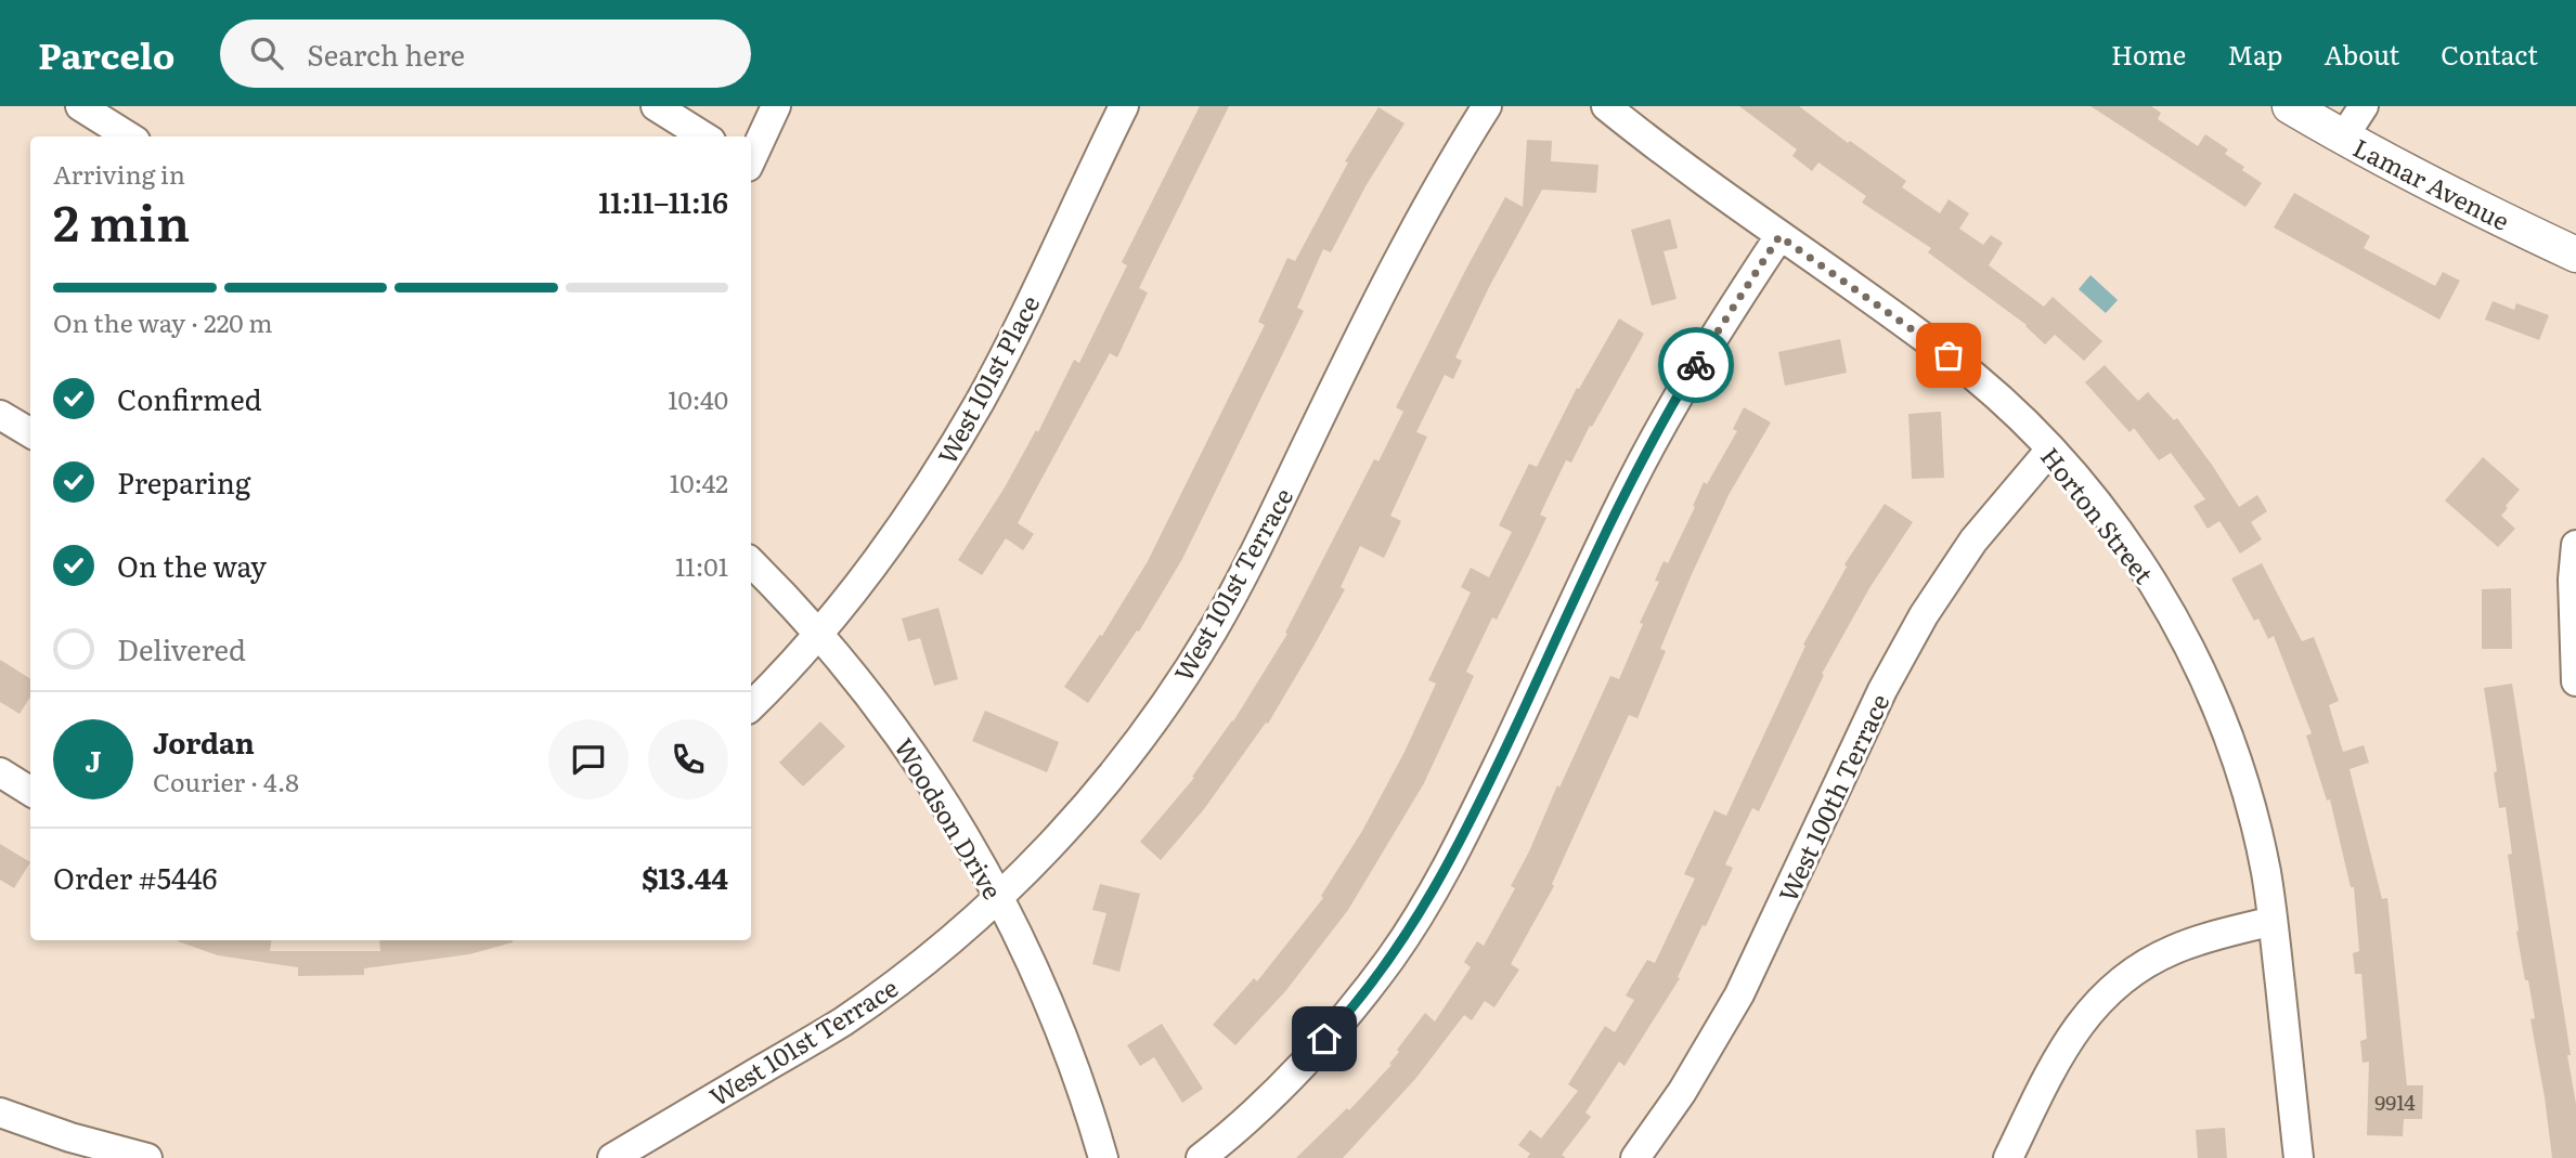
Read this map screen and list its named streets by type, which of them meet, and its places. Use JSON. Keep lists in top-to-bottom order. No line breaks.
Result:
{"streets":{"street":["Lamar Avenue","West 101st Place","Horton Street","West 101st Terrace","West 100th Terrace","Woodson Drive"]},"crossings":[["West 101st Place","Woodson Drive"],["Horton Street","West 100th Terrace"],["West 101st Terrace","Woodson Drive"]],"house_numbers":["9914"],"page":{"header":"Parcelo","search":"Search here","nav":["Home","Map","About","Contact"],"heading":["2 min","Arriving in","11:11–11:16"],"panel":["Jordan","Courier · 4.8","Order #5446","$13.44"],"bar":"On the way · 220 m","list":[["Confirmed","10:40"],["Preparing","10:42"],["On the way","11:01"],"Delivered"],"round":"J"}}
